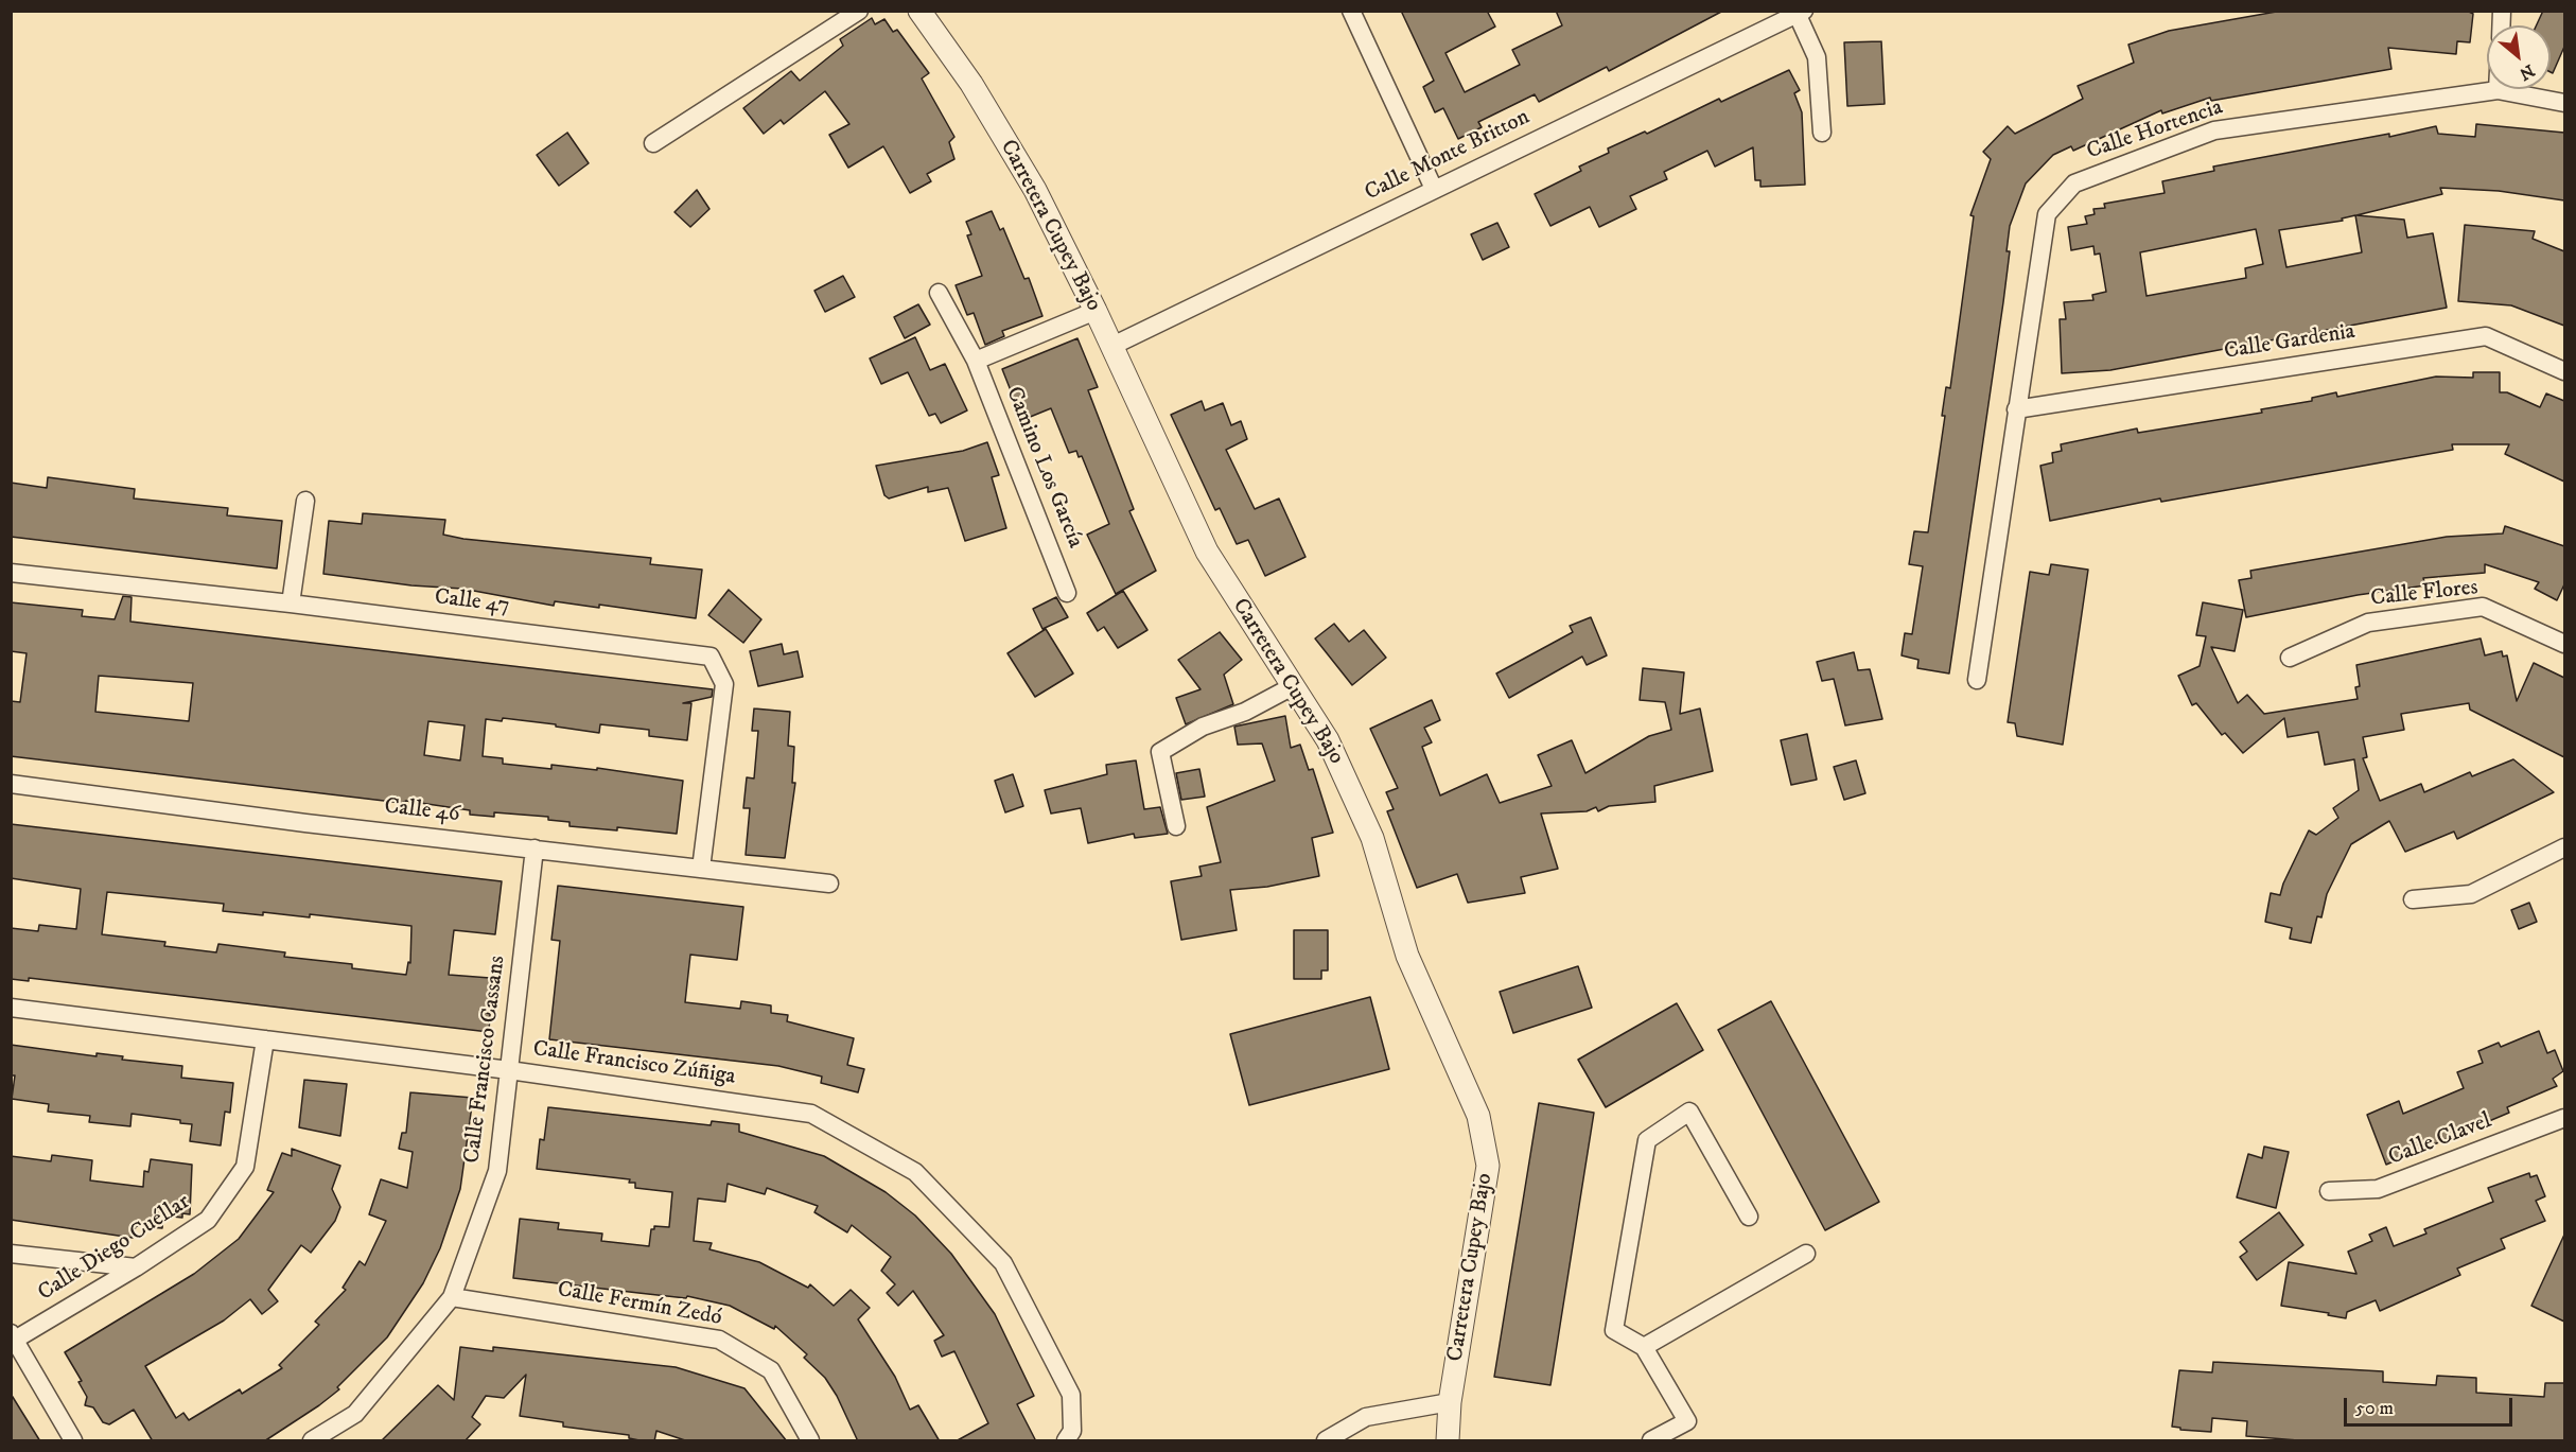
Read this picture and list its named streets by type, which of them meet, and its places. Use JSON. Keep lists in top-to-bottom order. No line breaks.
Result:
{"streets":{"street":["Calle Hortencia","Calle Monte Britton","Carretera Cupey Bajo","Calle Gardenia","Camino Los García","Calle Flores","Calle 47","Calle 46","Calle Francisco Cassans","Calle Francisco Zúñiga","Calle Clavel","Calle Diego Cuéllar","Calle Fermín Zedó"]},"crossings":[["Calle Hortencia","Calle Gardenia"],["Calle Monte Britton","Carretera Cupey Bajo"],["Calle 47","Calle 46"],["Calle 46","Calle Francisco Cassans"],["Calle Francisco Cassans","Calle Francisco Zúñiga"],["Calle Francisco Cassans","Calle Fermín Zedó"],["Calle Francisco Zúñiga","Calle Diego Cuéllar"]],"scale_bar":"50 m","north":"bottom right"}
